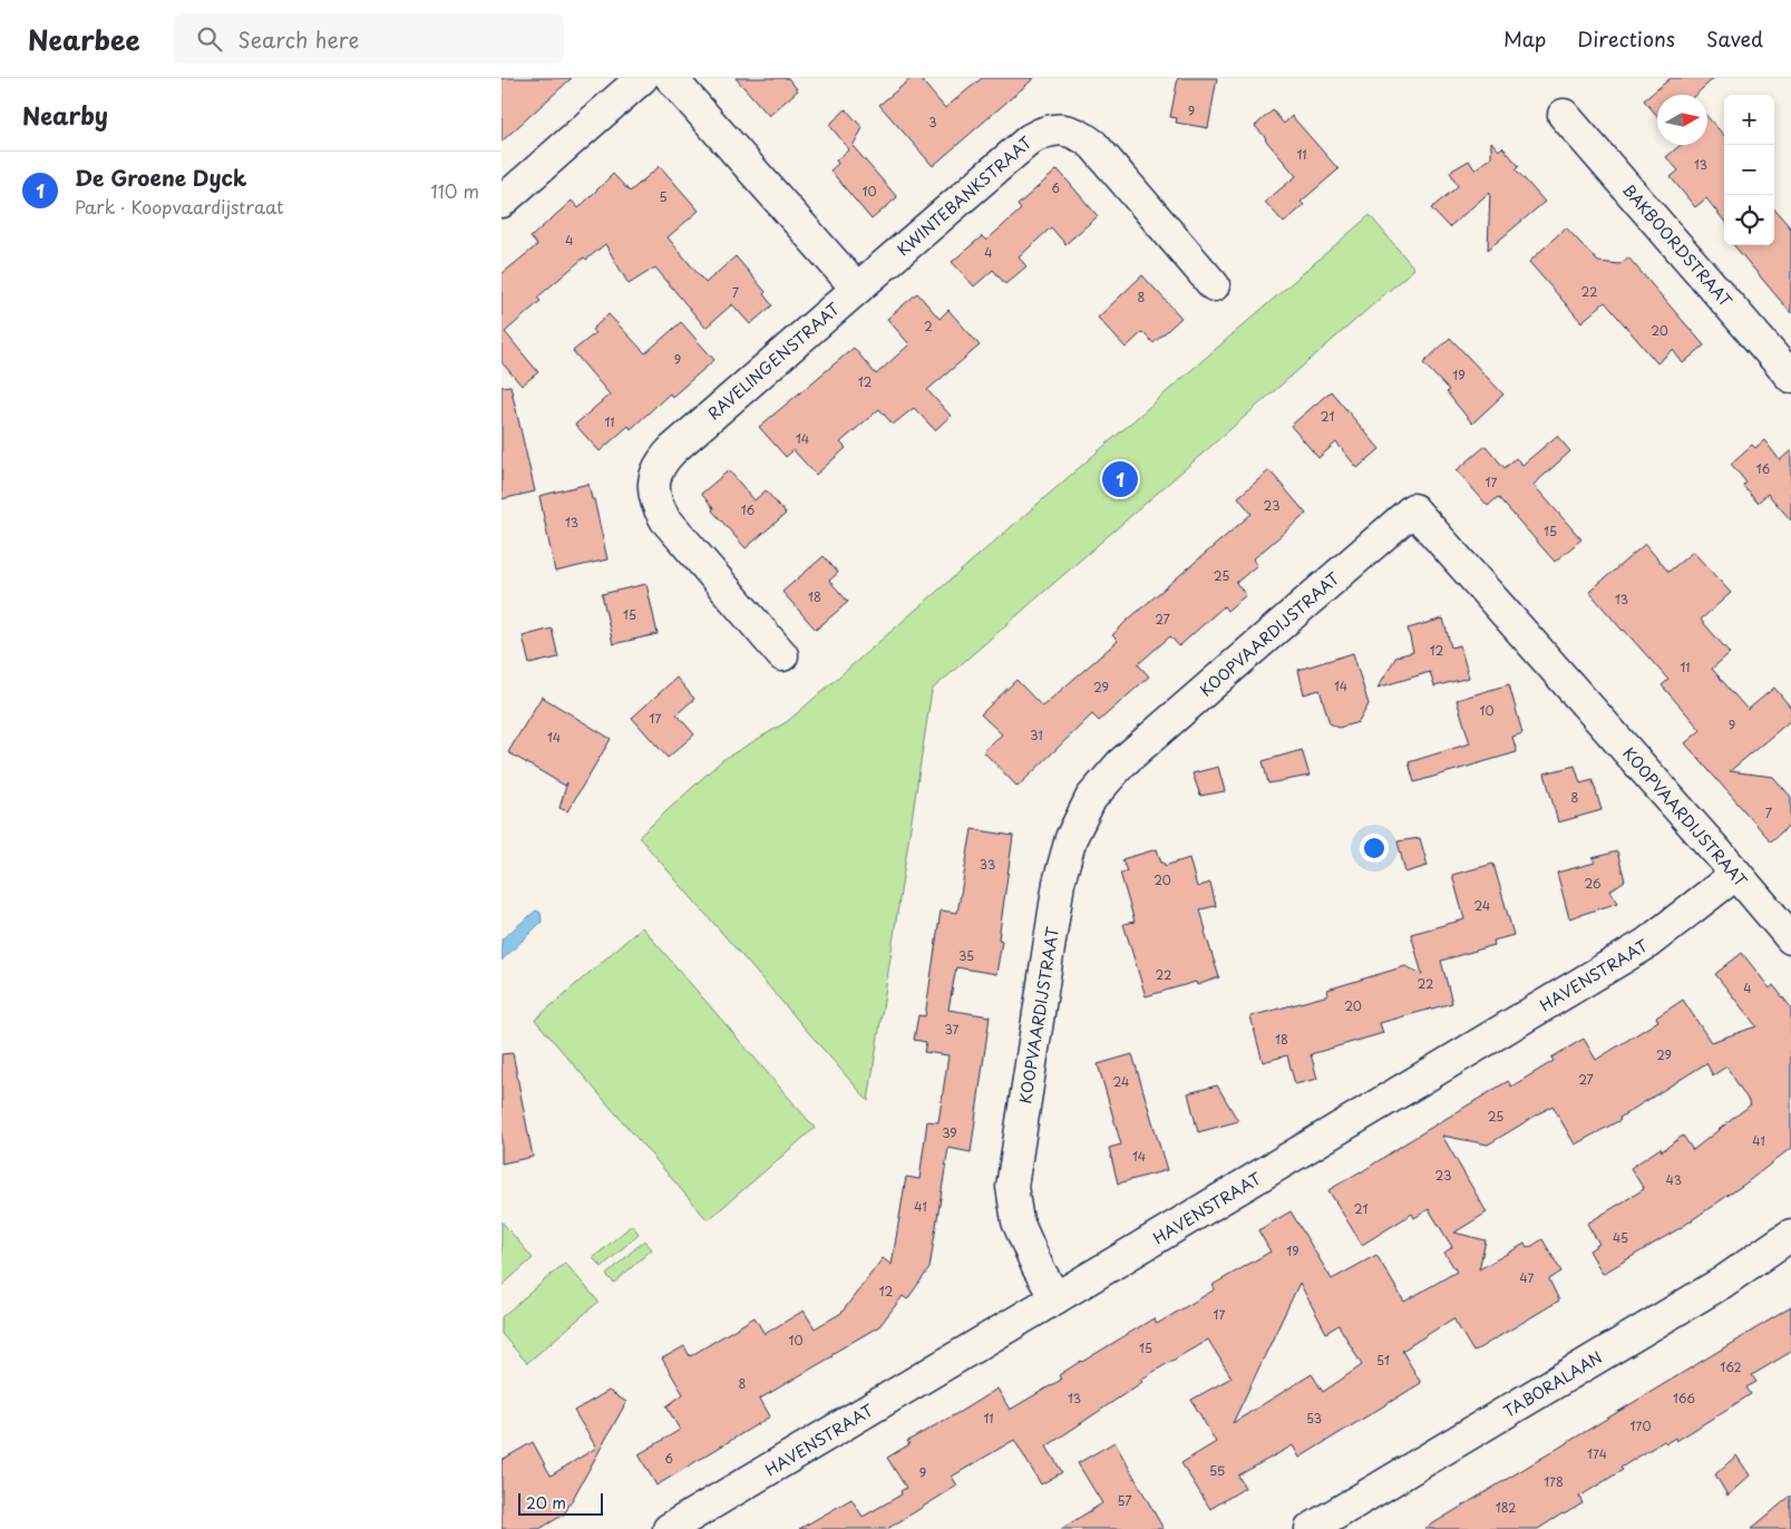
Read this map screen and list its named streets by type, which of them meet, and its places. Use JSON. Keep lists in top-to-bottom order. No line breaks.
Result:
{"streets":{"street":["KWINTEBANKSTRAAT","BAKBOORDSTRAAT","RAVELINGENSTRAAT","KOOPVAARDIJSTRAAT","HAVENSTRAAT","TABORALAAN"]},"crossings":[["KWINTEBANKSTRAAT","RAVELINGENSTRAAT"],["KOOPVAARDIJSTRAAT","HAVENSTRAAT"]],"house_numbers":["9","3","11","13","6","10","5","4","4","22","7","8","2","20","9","19","12","21","11","14","16","17","23","16","13","15","25","18","13","15","27","12","11","14","29","10","17","9","31","14","8","7","33","20","26","24","35","22","22","4","20","37","18","29","27","24","25","39","41","14","23","43","41","21","45","19","47","12","17","10","15","51","162","8","13","166","11","53","170","174","6","55","9","178","57","182"],"scale_bar":"20 m","north":"right","page":{"header":"Nearbee","search":"Search here","nav":["Map","Directions","Saved"],"heading":"Nearby","map_buttons":["+","−"],"list":[{"mark":"1","name":"De Groene Dyck","note":"Park · Koopvaardijstraat","value":"110 m"}],"pins":"1","scale":"20 m"}}
